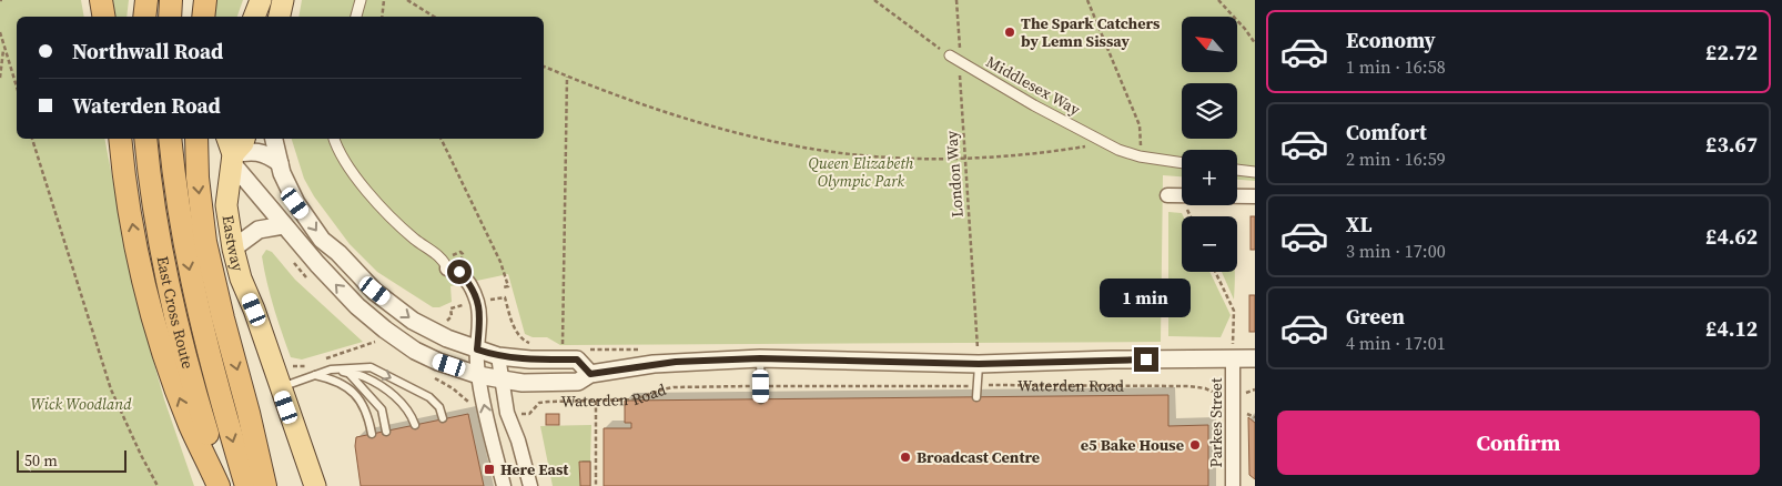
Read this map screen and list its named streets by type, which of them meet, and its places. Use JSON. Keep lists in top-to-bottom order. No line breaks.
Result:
{"streets":{"highway":["East Cross Route"],"main road":["Eastway"],"street":["Middlesex Way","Waterden Road","Parkes Street"],"path":["London Way"]},"crossings":[["Middlesex Way","London Way"],["London Way","Waterden Road"],["Eastway","Waterden Road"],["Waterden Road","Parkes Street"]],"parks":["Queen Elizabeth Olympic Park","Wick Woodland"],"places":{"other":["The Spark Catchers by Lemn Sissay","e5 Bake House","Broadcast Centre"],"transit":["Here East"]},"scale_bar":"50 m","north":"top left","page":{"list":[{"name":"Economy","note":"1 min · 16:58","value":"£2.72"},{"name":"Comfort","note":"2 min · 16:59","value":"£3.67"},{"name":"XL","note":"3 min · 17:00","value":"£4.62"},{"name":"Green","note":"4 min · 17:01","value":"£4.12"}],"map_buttons":["+","−"],"banner":["Northwall Road","Waterden Road"],"bubble":"1 min","buttons":"Confirm","scale":"50 m"}}
